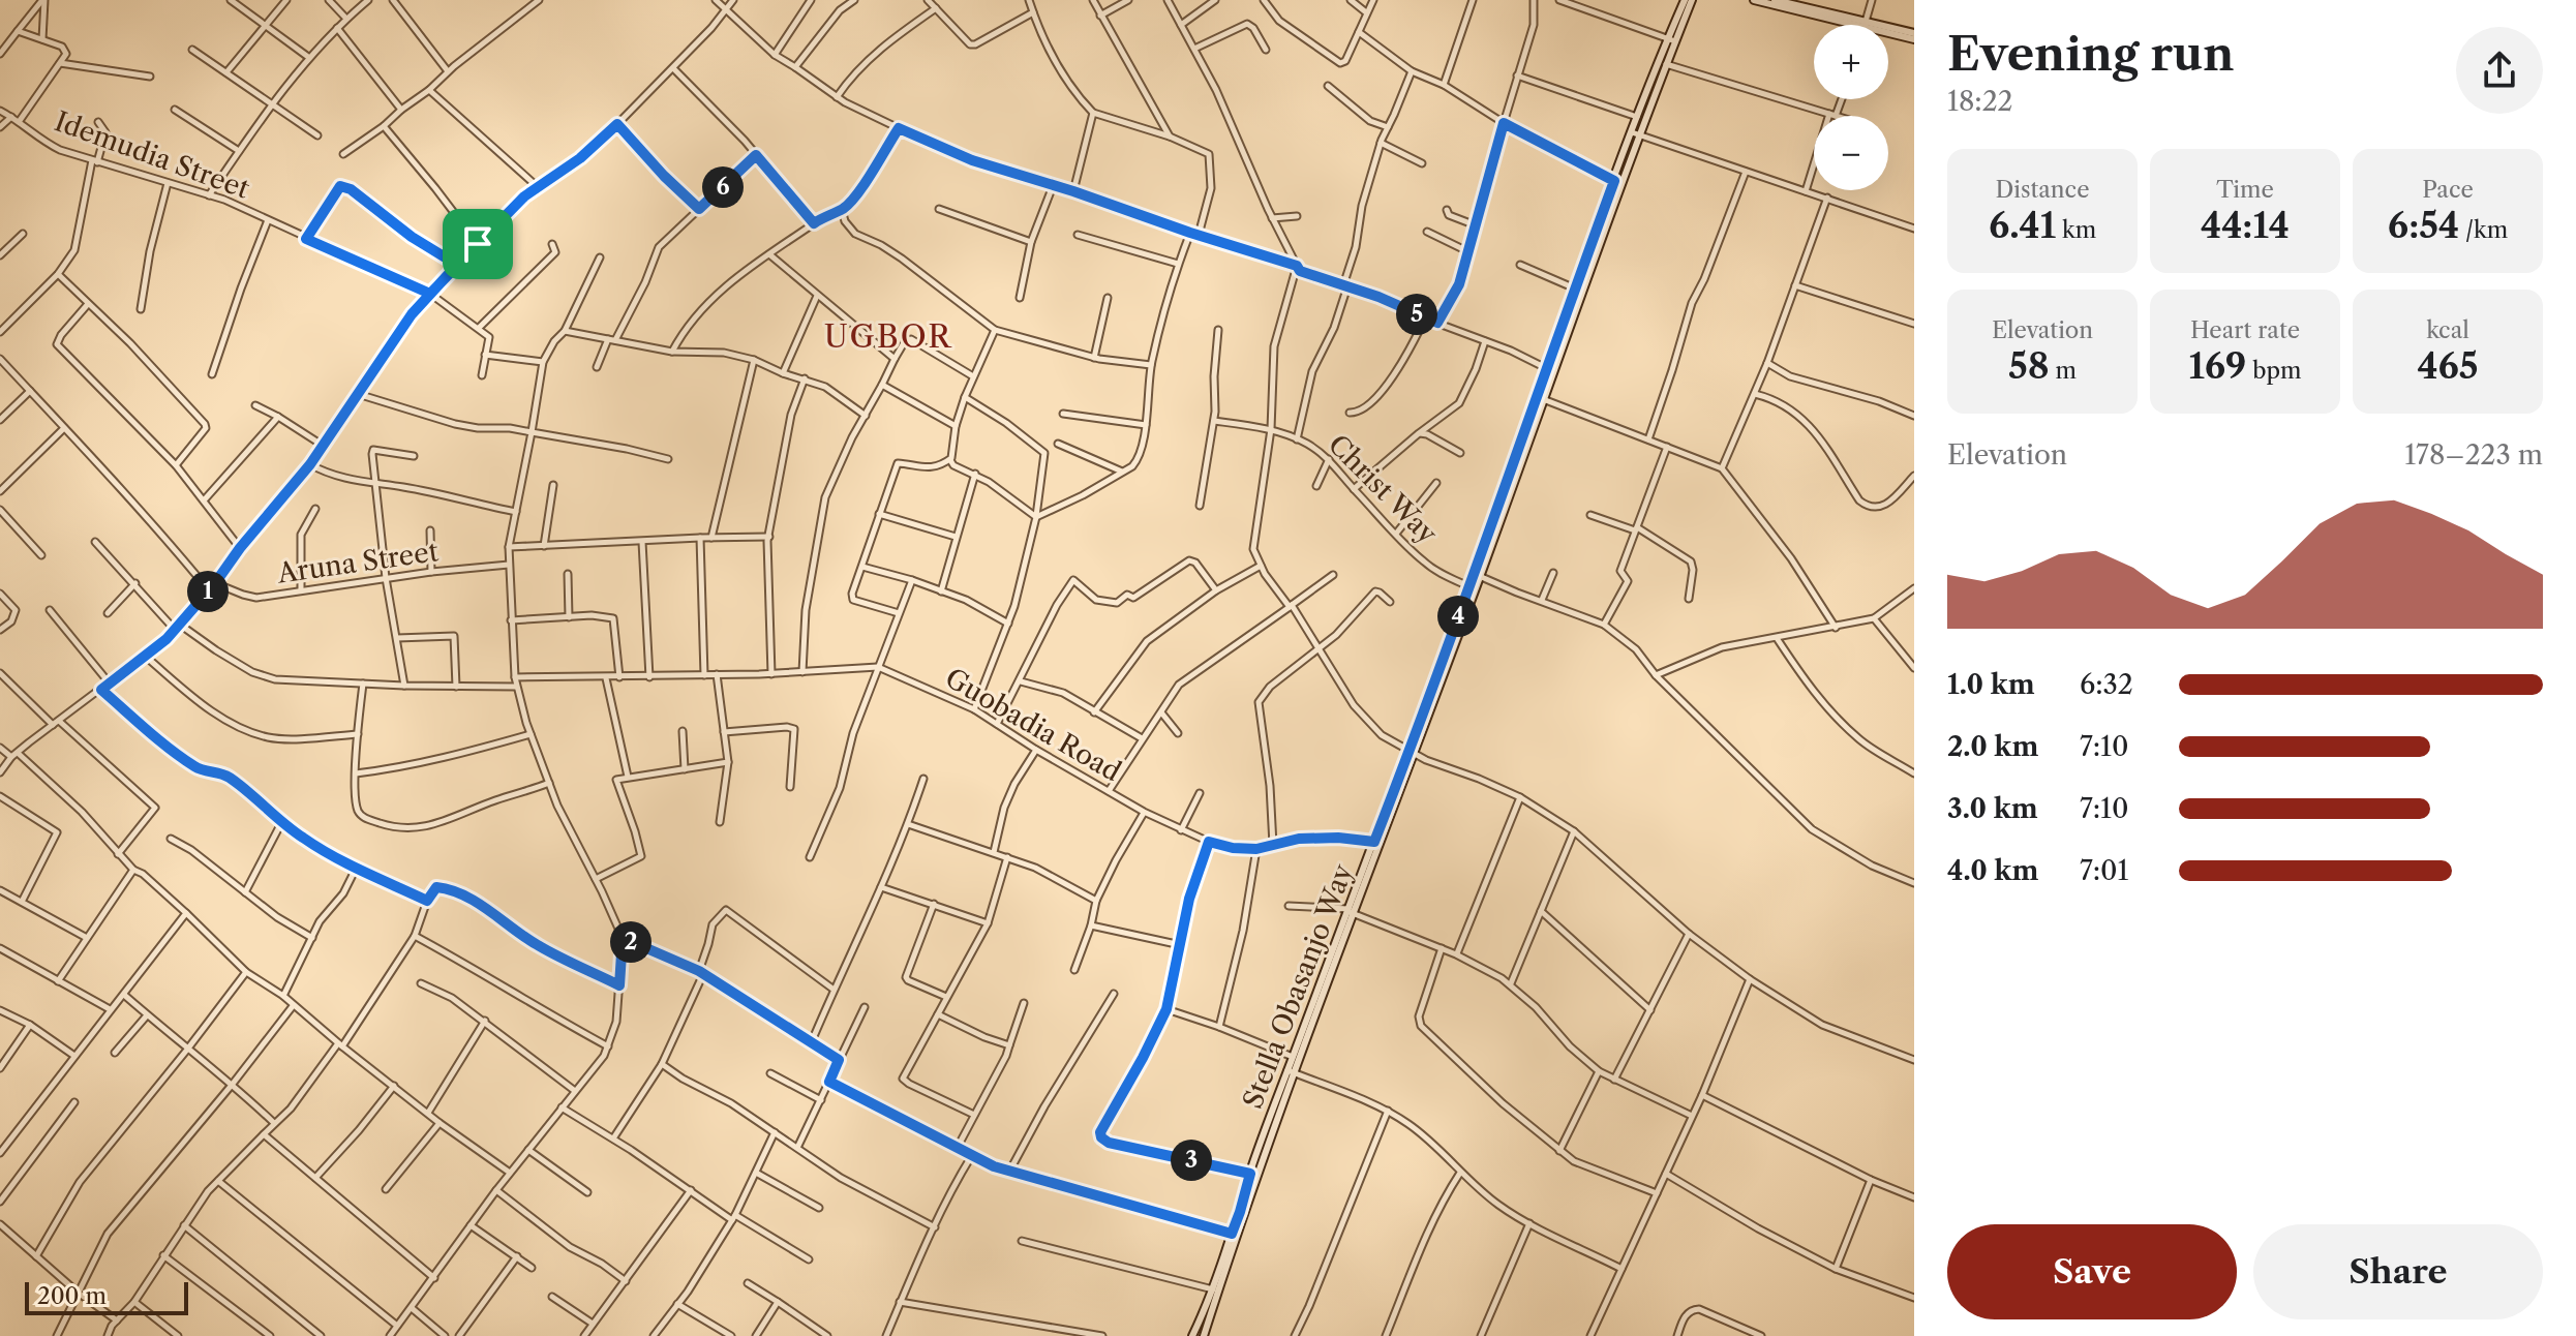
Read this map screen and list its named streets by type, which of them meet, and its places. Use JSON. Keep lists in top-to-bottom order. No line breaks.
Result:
{"streets":{"street":["Idemudia Street","Christ Way","Aruna Street","Guobadia Road","Stella Obasanjo Way"]},"crossings":[["Christ Way","Stella Obasanjo Way"],["Guobadia Road","Stella Obasanjo Way"]],"districts":["UGBOR"],"scale_bar":"200 m","page":{"heading":["Evening run","18:22"],"map_buttons":["+","−"],"stats":[["Distance","6.41 km"],["Time","44:14"],["Pace","6:54 /km"],["Elevation","58 m"],["Heart rate","169 bpm"],["kcal","465"]],"pins":["6","5","1","4","2","3"],"chart":["Elevation","178–223 m"],"list":[{"name":"1.0 km","note":"6:32"},{"name":"2.0 km","note":"7:10"},{"name":"3.0 km","note":"7:10"},{"name":"4.0 km","note":"7:01"}],"buttons":["Save","Share"],"scale":"200 m"}}
